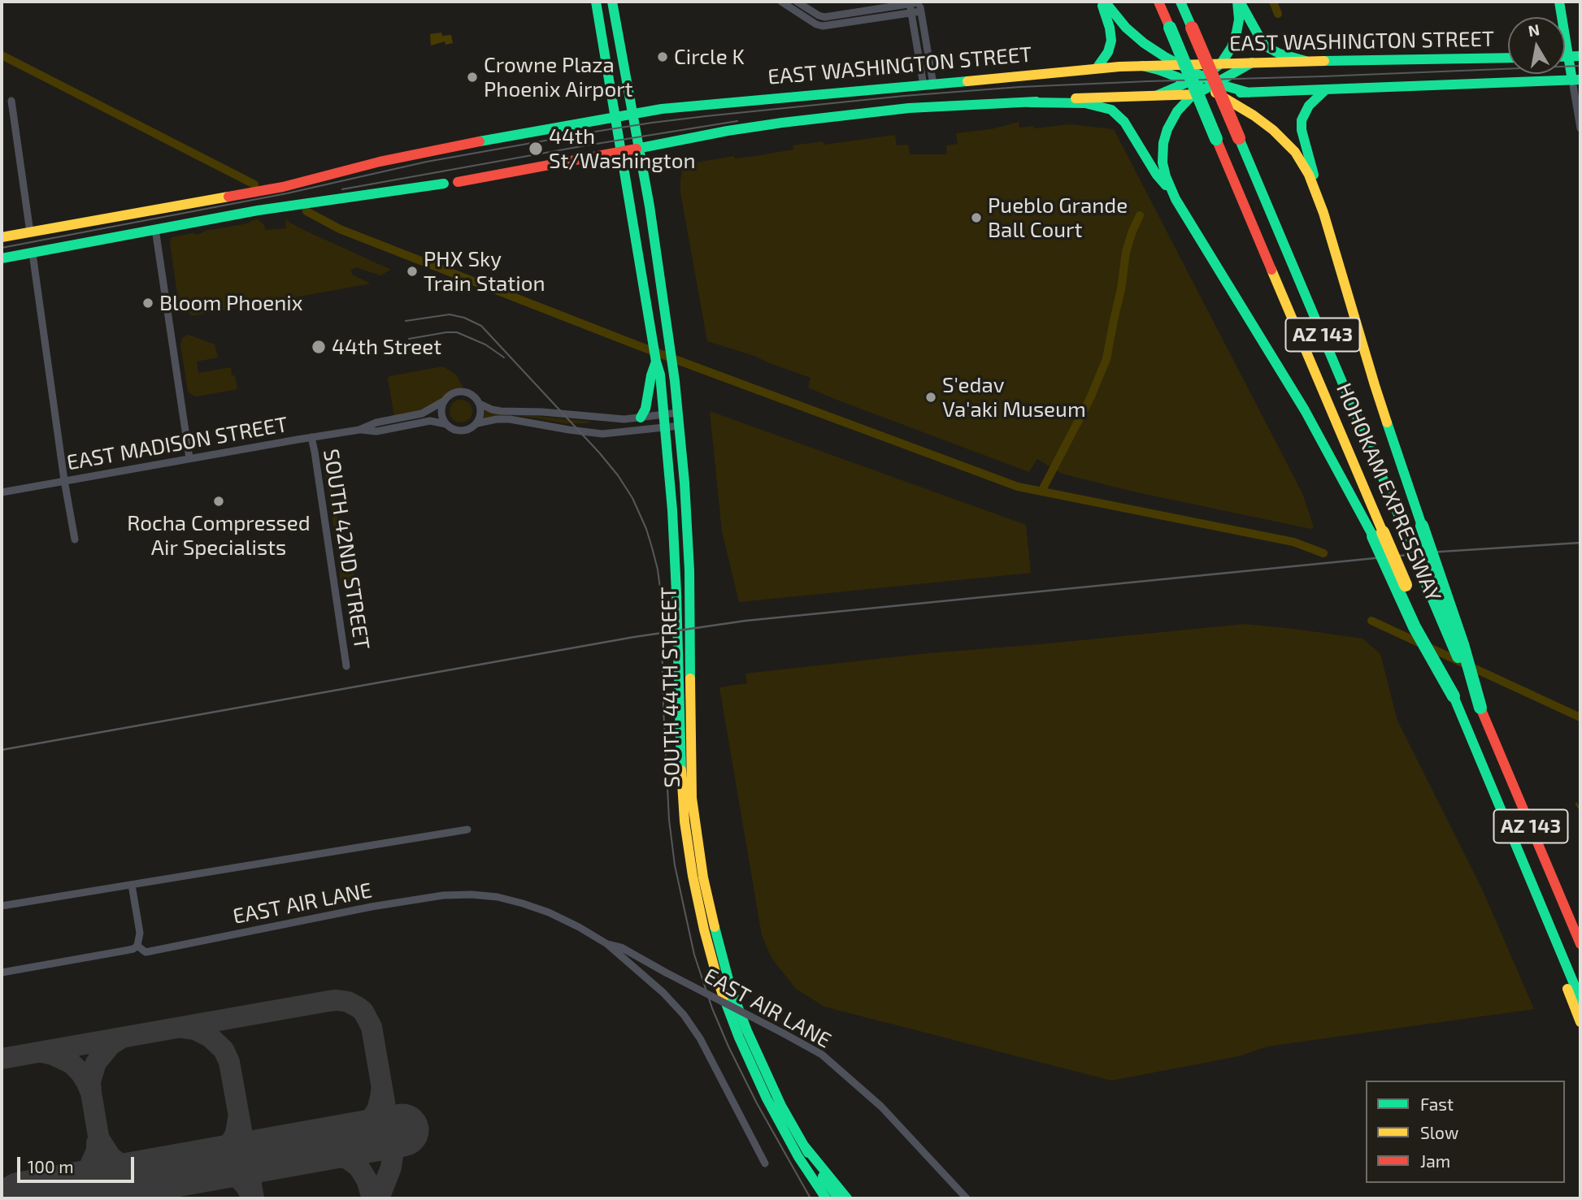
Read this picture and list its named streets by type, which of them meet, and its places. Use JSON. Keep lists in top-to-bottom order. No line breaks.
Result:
{"streets":{"main road":["EAST WASHINGTON STREET","AZ 143","HOHOKAM EXPRESSWAY","SOUTH 44TH STREET"],"street":["EAST MADISON STREET","SOUTH 42ND STREET","EAST AIR LANE"]},"crossings":[["EAST WASHINGTON STREET","SOUTH 44TH STREET"],["EAST MADISON STREET","SOUTH 42ND STREET"]],"places":["Circle K","Crowne Plaza Phoenix Airport","44th St/Washington","Pueblo Grande Ball Court","PHX Sky Train Station","Bloom Phoenix","44th Street","S'edav Va'aki Museum","Rocha Compressed Air Specialists"],"legend":["Fast","Slow","Jam"],"scale_bar":"100 m","north":"top"}
